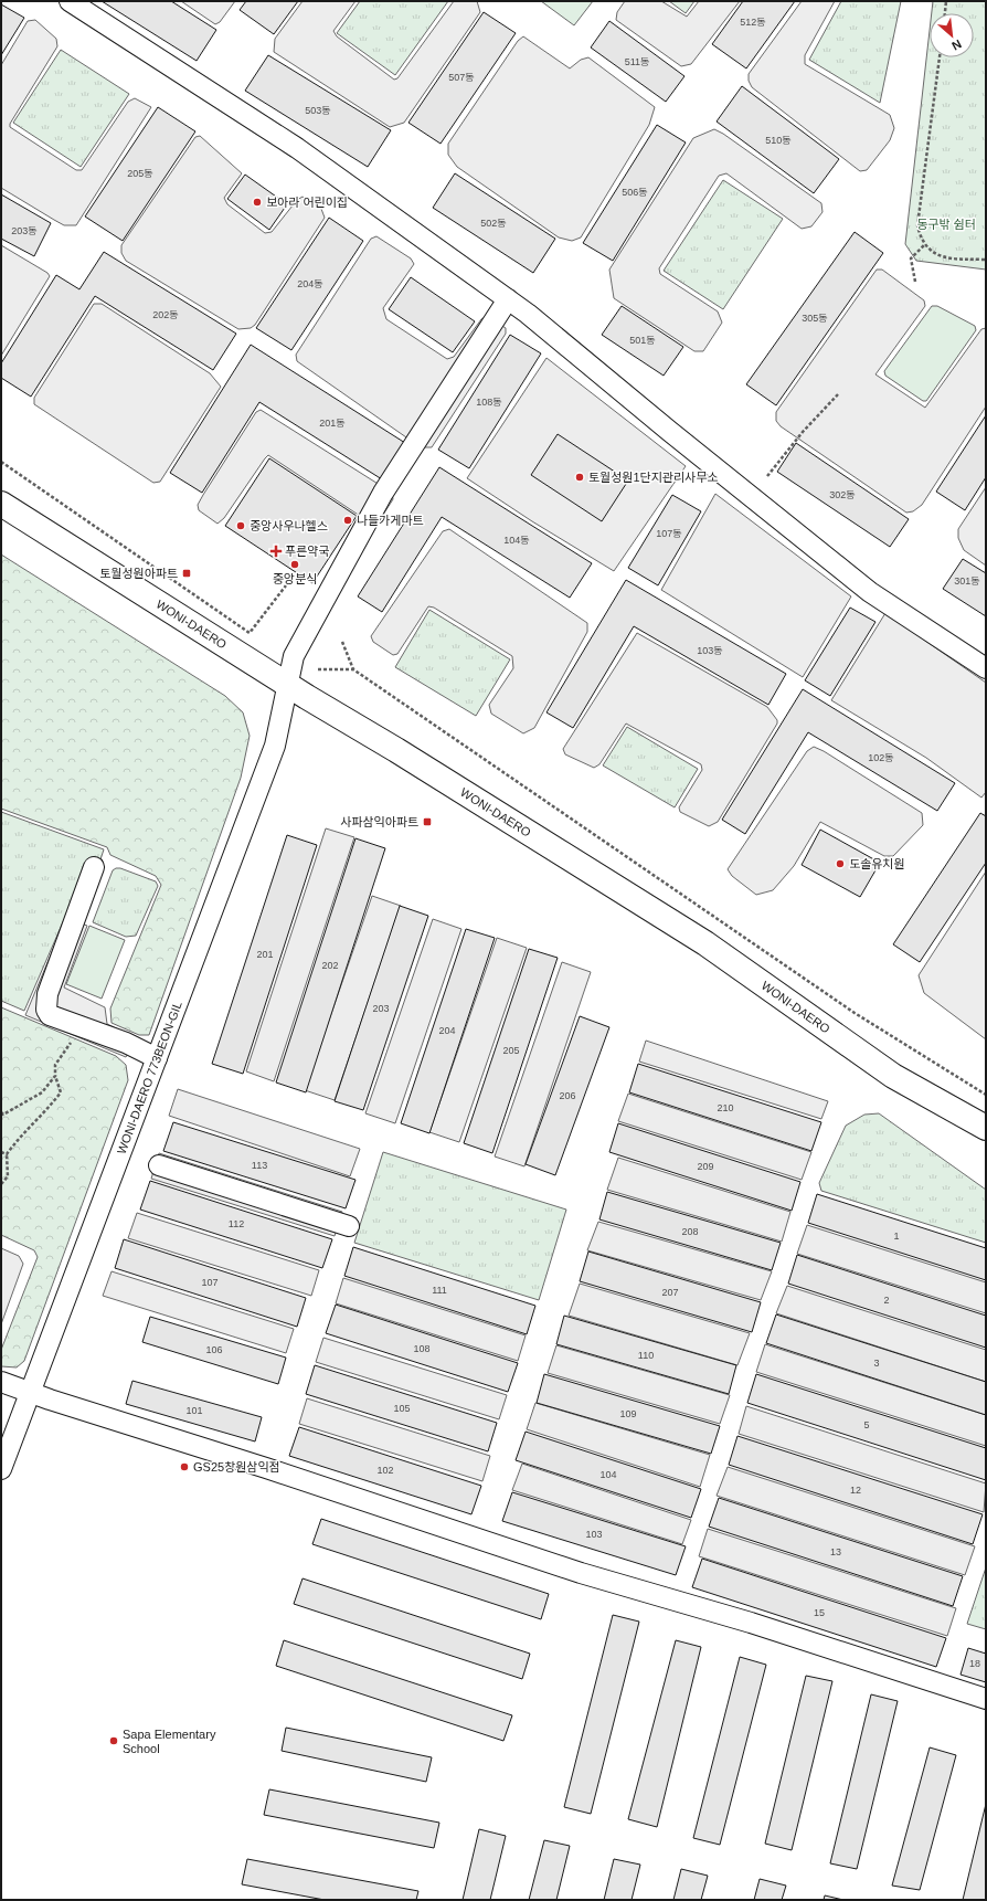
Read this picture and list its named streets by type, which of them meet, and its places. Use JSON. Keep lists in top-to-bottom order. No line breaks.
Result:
{"streets":{"main road":["WONI-DAERO"],"street":["WONI-DAERO 773BEON-GIL"]},"crossings":[["WONI-DAERO","WONI-DAERO 773BEON-GIL"]],"parks":["동구밖 쉼터"],"places":{"other":["보아라 어린이집","토월성원1단지관리사무소","나들가게마트","중앙사우나헬스","중앙분식","도솔유치원","GS25창원삼익점","Sapa Elementary School"],"health":["푸른약국"],"transit":["토월성원아파트","사파삼익아파트"]},"house_numbers":["512동","511동","507동","503동","510동","205동","506동","502동","203동","204동","202동","305동","501동","108동","201동","302동","107동","104동","301동","103동","102동","201","202","203","204","205","206","210","113","209","112","208","1","107","111","207","2","108","106","110","3","105","101","109","5","102","104","12","103","13","15","18"],"north":"bottom right"}
